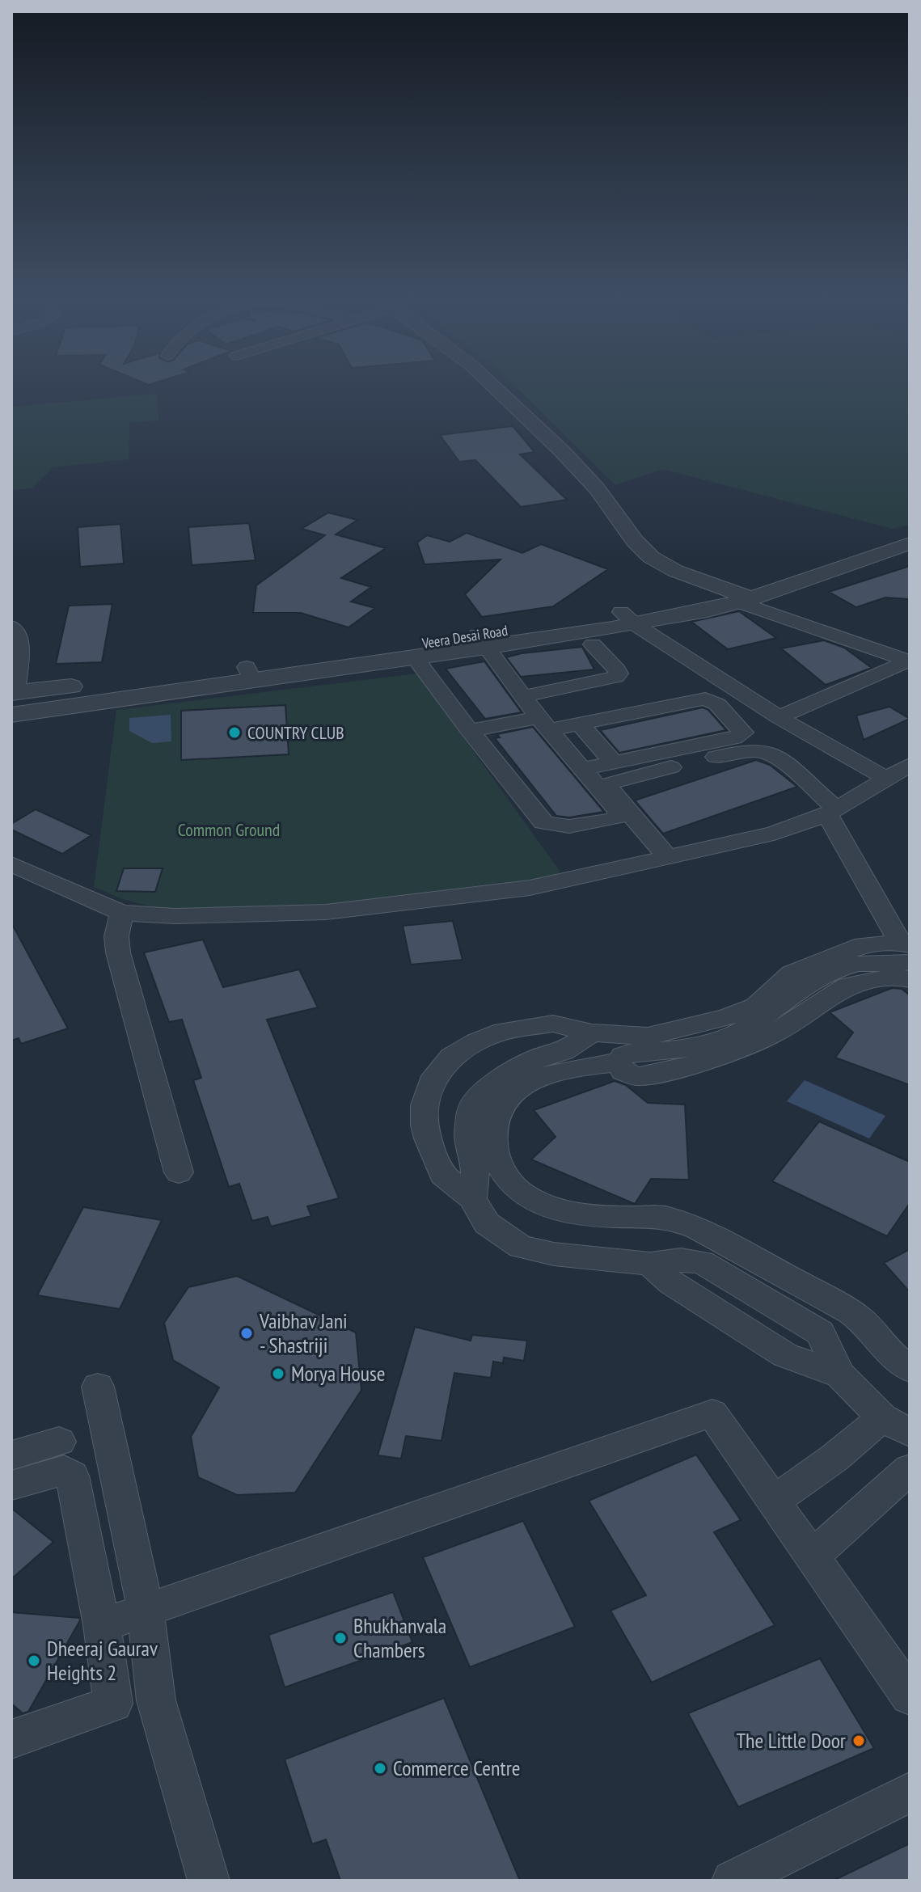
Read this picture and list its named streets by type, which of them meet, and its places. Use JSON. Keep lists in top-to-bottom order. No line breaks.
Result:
{"streets":{"street":["Veera Desai Road"]},"parks":["Common Ground"],"places":["COUNTRY CLUB","Vaibhav Jani - Shastriji","Morya House","Bhukhanvala Chambers","Dheeraj Gaurav Heights 2","The Little Door","Commerce Centre"]}
